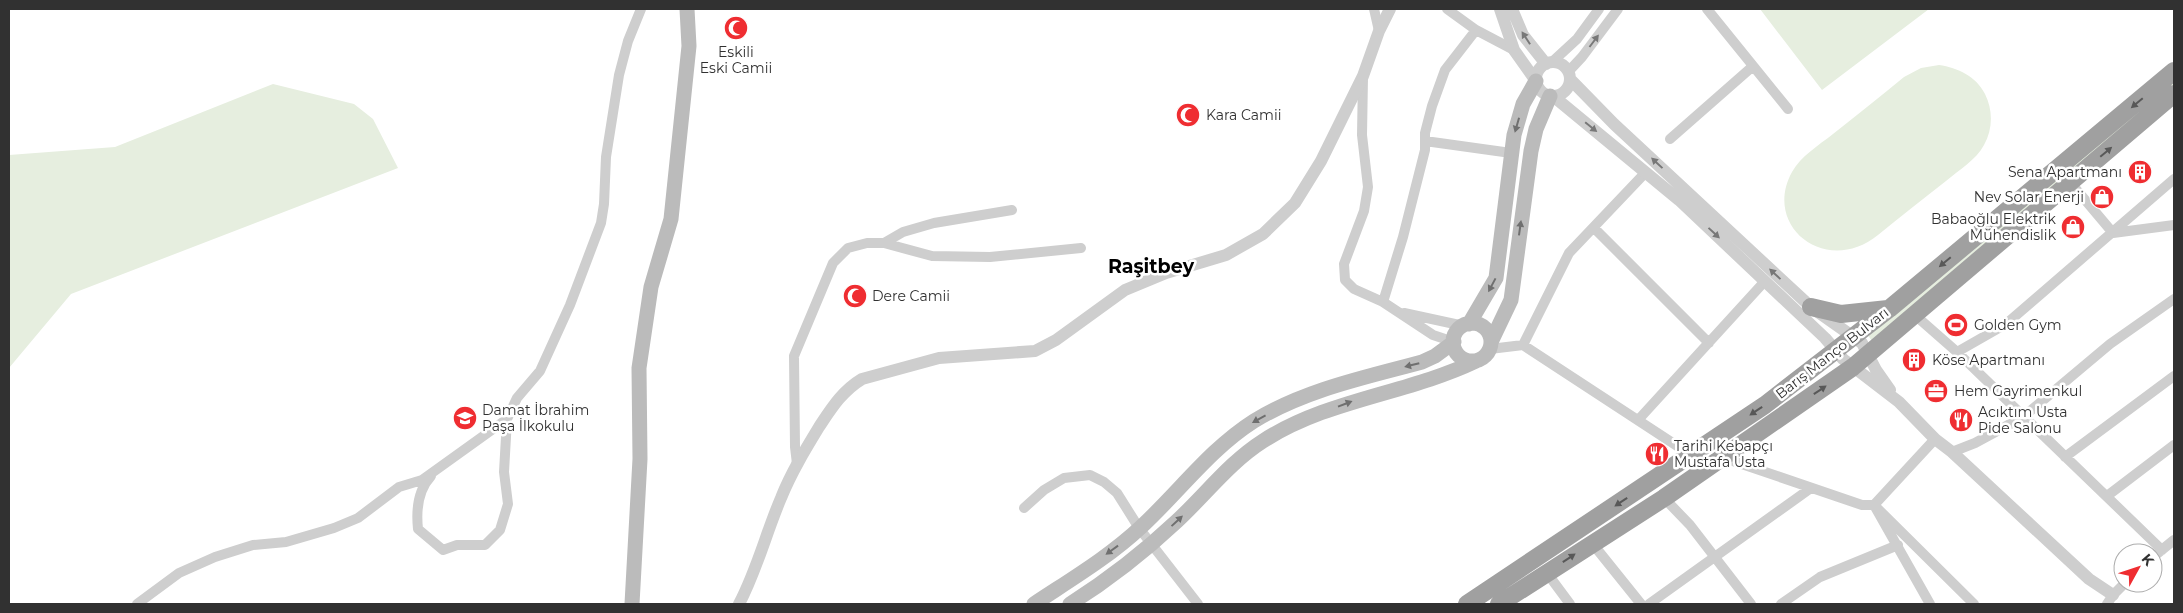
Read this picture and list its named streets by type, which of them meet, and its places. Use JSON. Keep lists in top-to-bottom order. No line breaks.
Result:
{"streets":{"highway":["Barış Manço Bulvarı"]},"districts":["Raşitbey"],"places":{"mosque":["Eskili Eski Camii","Kara Camii","Dere Camii"],"building":["Sena Apartmanı","Köse Apartmanı"],"shop":["Nev Solar Enerji","Babaoğlu Elektrik Mühendislik"],"sports":["Golden Gym"],"office":["Hem Gayrimenkul"],"school or university":["Damat İbrahim Paşa İlkokulu"],"restaurant":["Acıktım Usta Pide Salonu","Tarihi Kebapçı Mustafa Usta"]},"north":"top right"}
